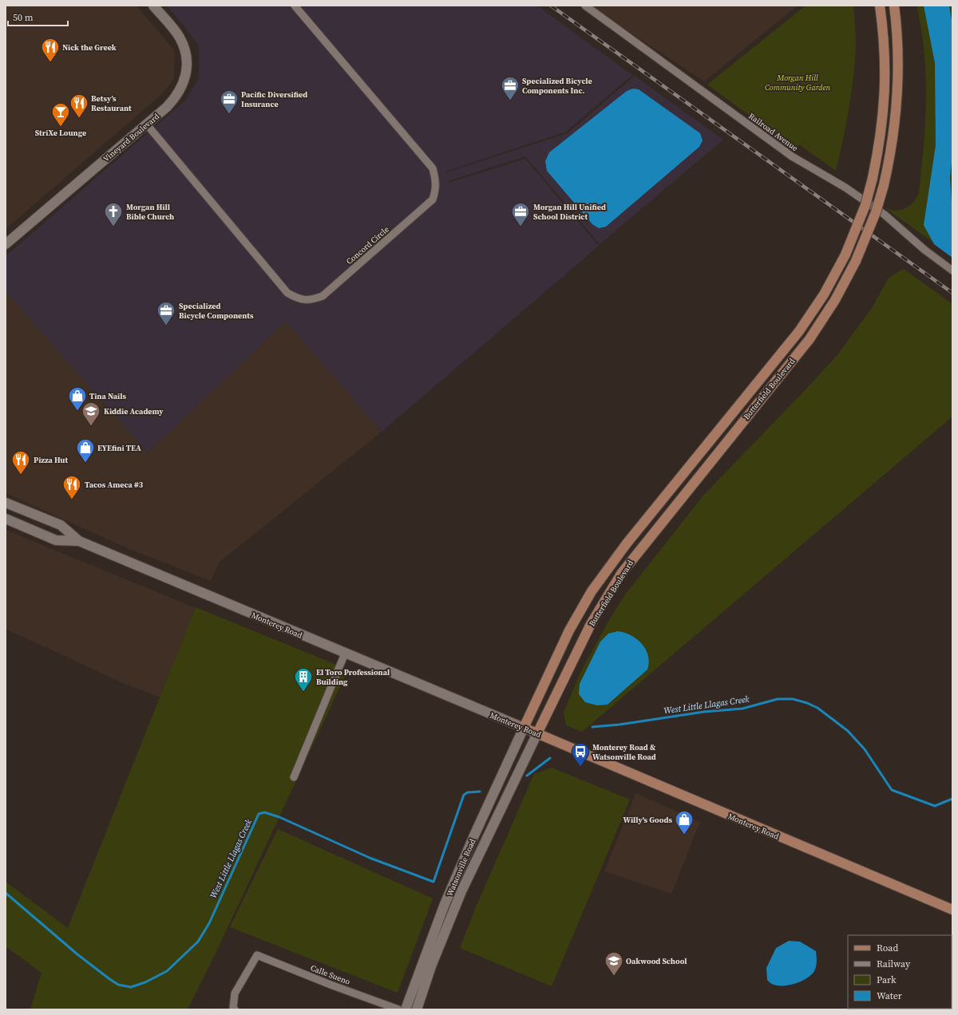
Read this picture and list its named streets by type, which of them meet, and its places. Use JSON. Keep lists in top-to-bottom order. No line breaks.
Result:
{"streets":{"main road":["Vineyard Boulevard","Butterfield Boulevard","Monterey Road","Watsonville Road"],"street":["Railroad Avenue","Concord Circle","Calle Sueno"]},"crossings":[["Vineyard Boulevard","Concord Circle"],["Butterfield Boulevard","Monterey Road"],["Butterfield Boulevard","Watsonville Road"],["Monterey Road","Watsonville Road"]],"water":["West Little Llagas Creek"],"parks":["Morgan Hill Community Garden"],"places":{"restaurant":["Nick the Greek","Betsy’s Restaurant","Pizza Hut","Tacos Ameca #3"],"office":["Specialized Bicycle Components Inc.","Pacific Diversified Insurance","Morgan Hill Unified School District","Specialized Bicycle Components"],"bar":["StriXe Lounge"],"church":["Morgan Hill Bible Church"],"shop":["Tina Nails","EYEfini TEA","Willy's Goods"],"school or university":["Kiddie Academy","Oakwood School"],"building":["El Toro Professional Building"],"bus stop":["Monterey Road & Watsonville Road"]},"legend":["Road","Railway","Park","Water"],"scale_bar":"50 m"}
